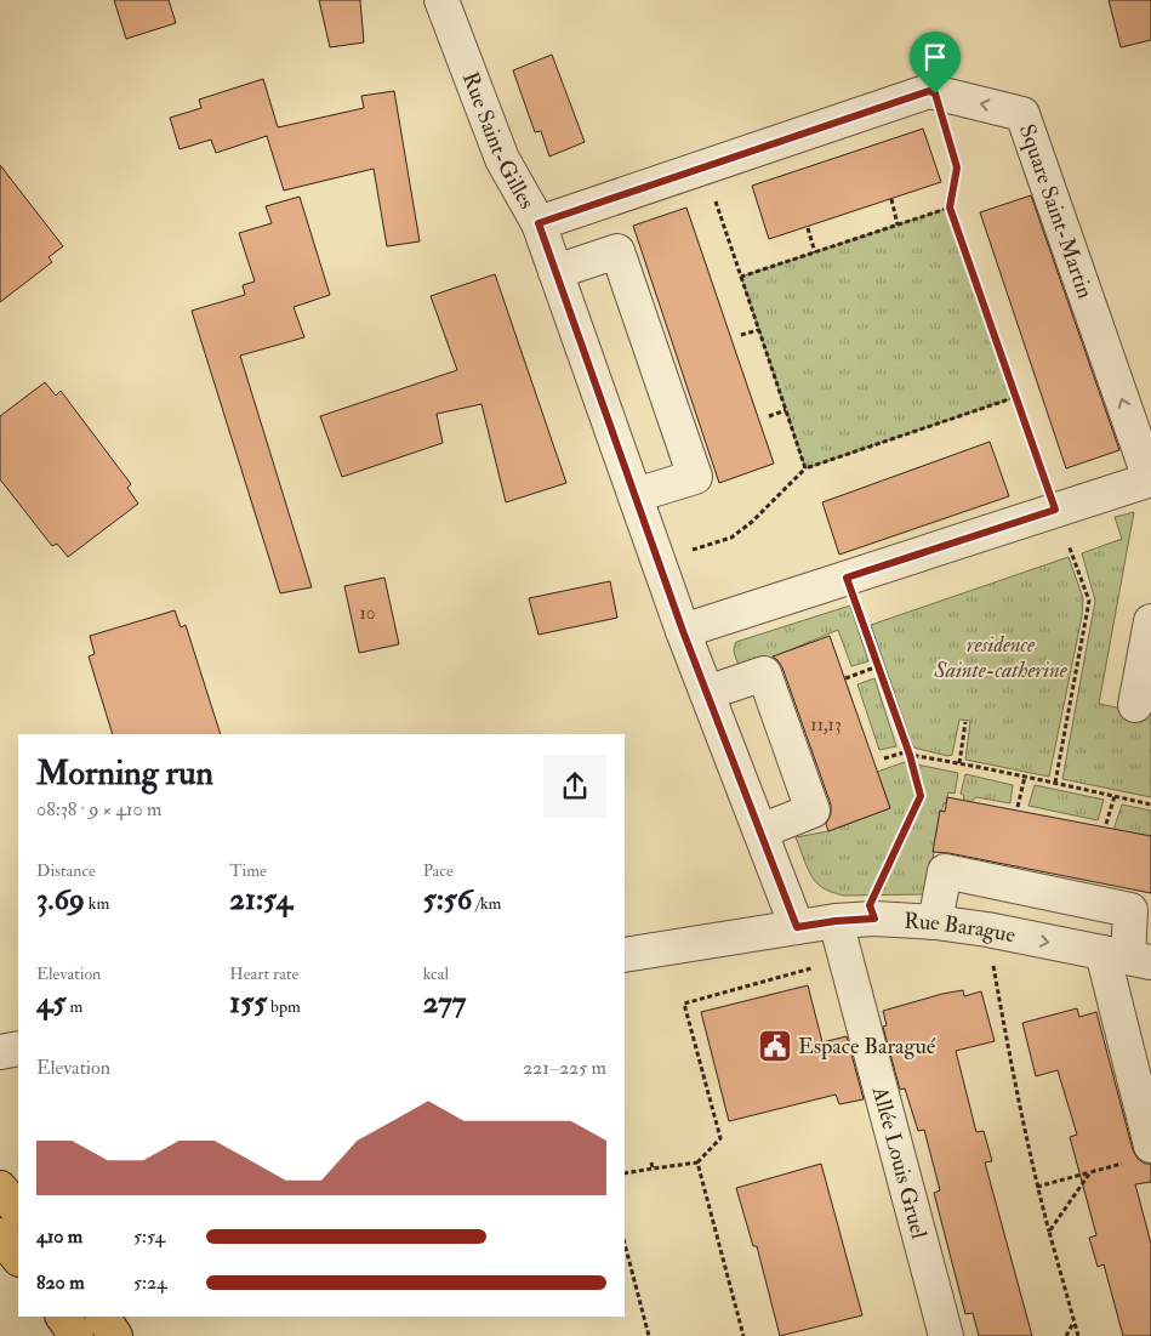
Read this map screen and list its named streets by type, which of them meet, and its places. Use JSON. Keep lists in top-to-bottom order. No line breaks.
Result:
{"streets":{"street":["Rue Saint-Gilles","Square Saint-Martin","Rue Barague","Allée Louis Gruel"]},"crossings":[["Rue Saint-Gilles","Square Saint-Martin"],["Rue Saint-Gilles","Rue Barague"],["Rue Barague","Allée Louis Gruel"]],"one_way":["Square Saint-Martin"],"parks":["residence Sainte-catherine"],"places":{"public building":["Espace Baragué"]},"house_numbers":["10","11,13"],"page":{"heading":["Morning run","08:38 · 9 × 410 m"],"stats":[["Distance","3.69 km"],["Time","21:54"],["Pace","5:56 /km"],["Elevation","45 m"],["Heart rate","155 bpm"],["kcal","277"]],"chart":["Elevation","221–225 m"],"list":[{"name":"410 m","note":"5:54"},{"name":"820 m","note":"5:24"}]}}
